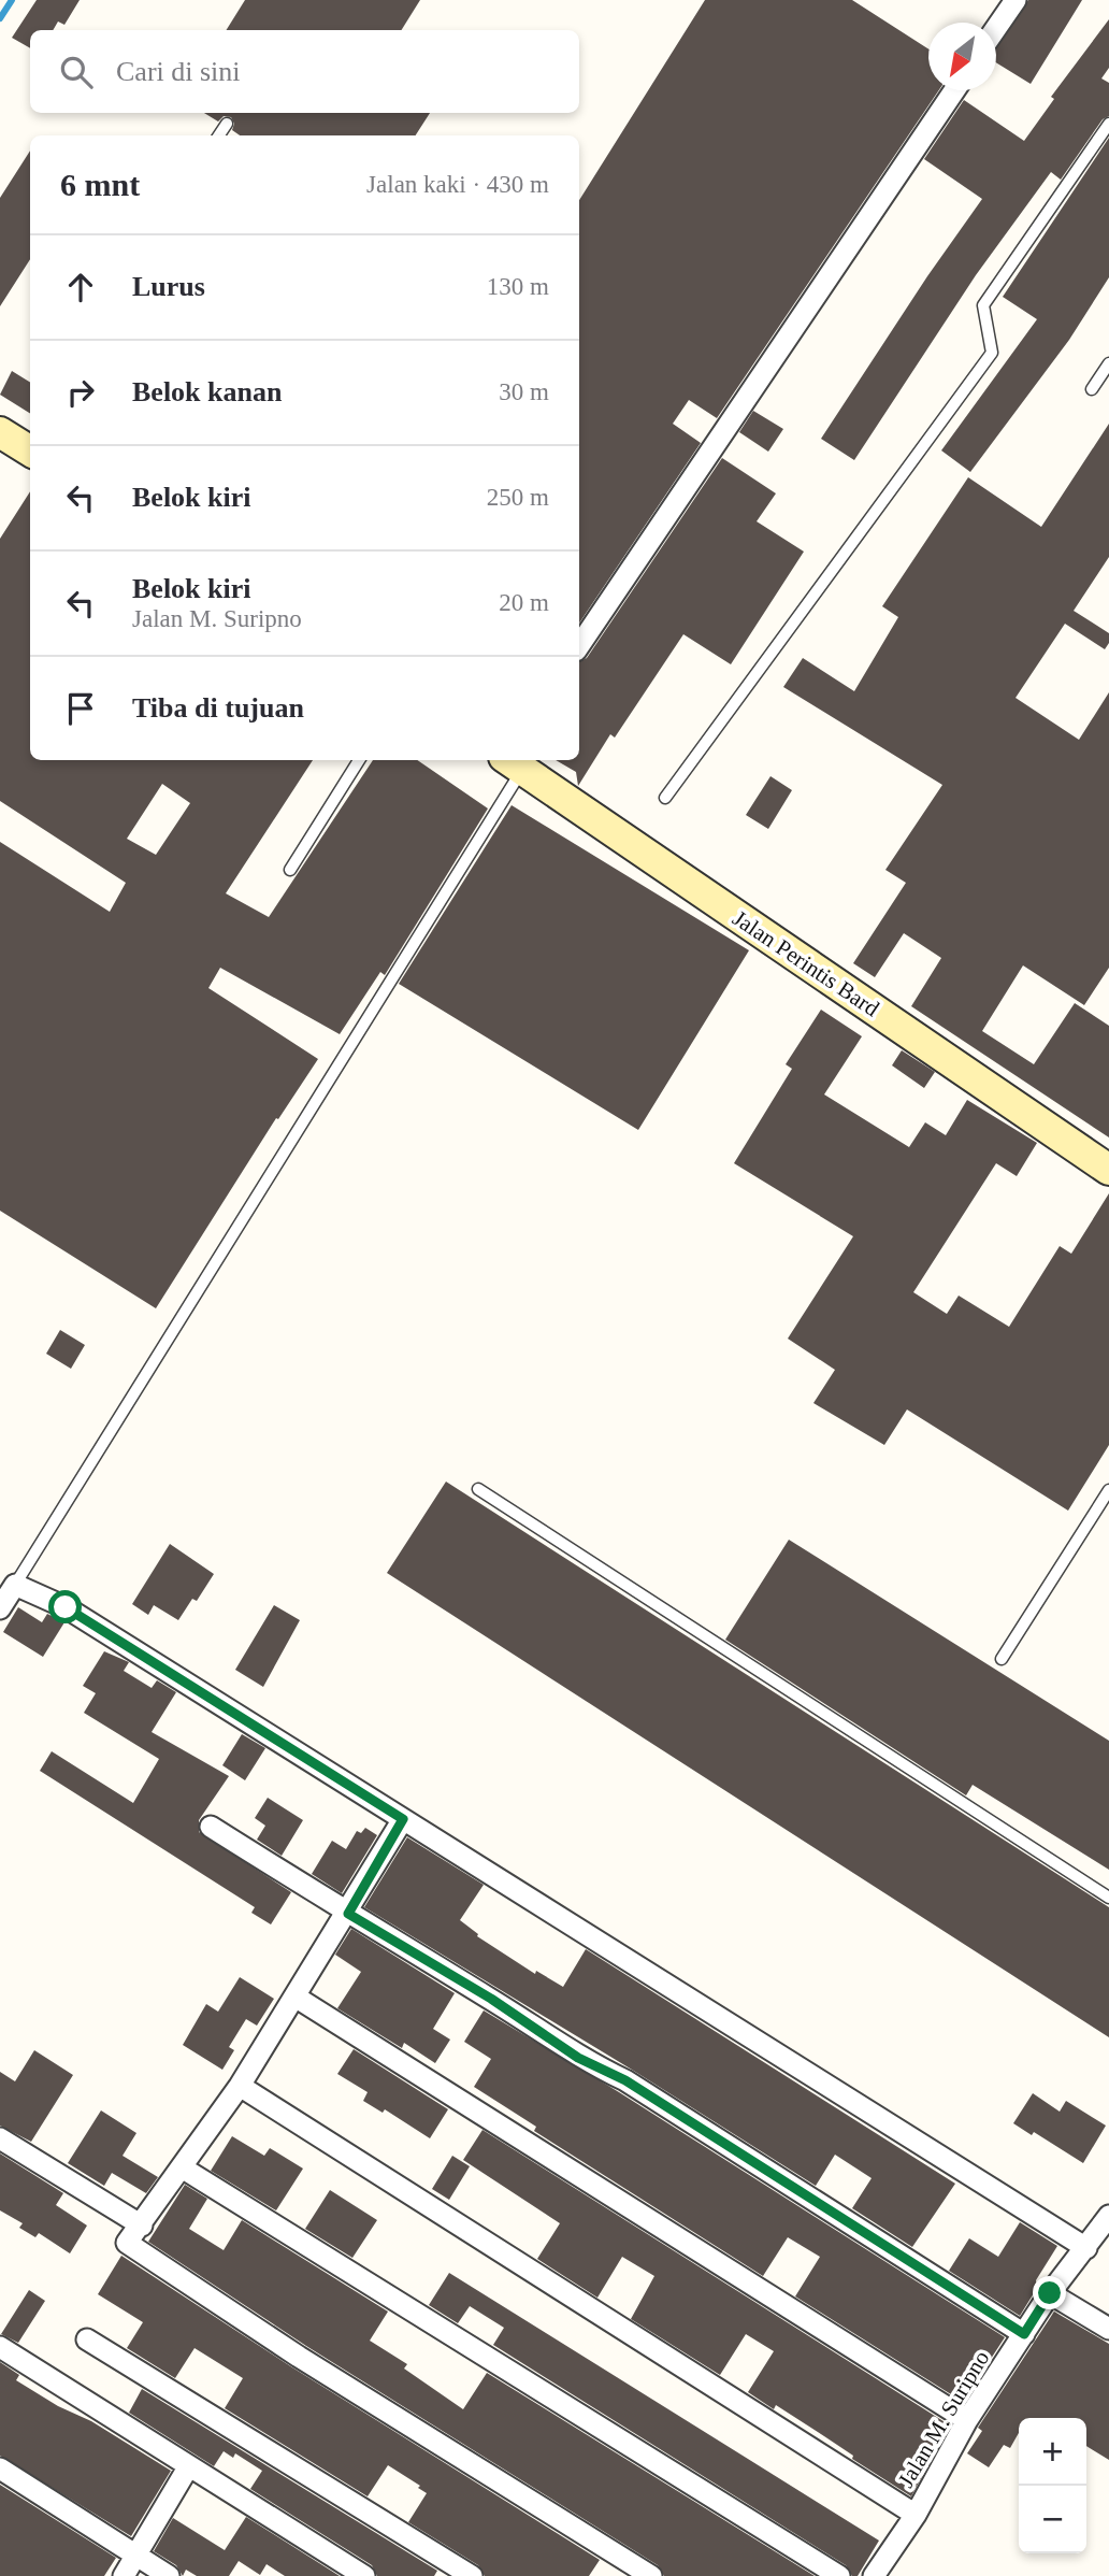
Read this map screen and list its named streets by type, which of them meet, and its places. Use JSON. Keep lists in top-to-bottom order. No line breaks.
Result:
{"streets":{"street":["Jalan Perintis Bard","Jalan M. Suripno"]},"north":"bottom left","page":{"search":"Cari di sini","heading":["6 mnt","Jalan kaki · 430 m"],"list":[["Lurus","130 m"],["Belok kanan","30 m"],["Belok kiri","250 m"],["Belok kiri","Jalan M. Suripno","20 m"],"Tiba di tujuan"],"map_buttons":["+","−"]}}
